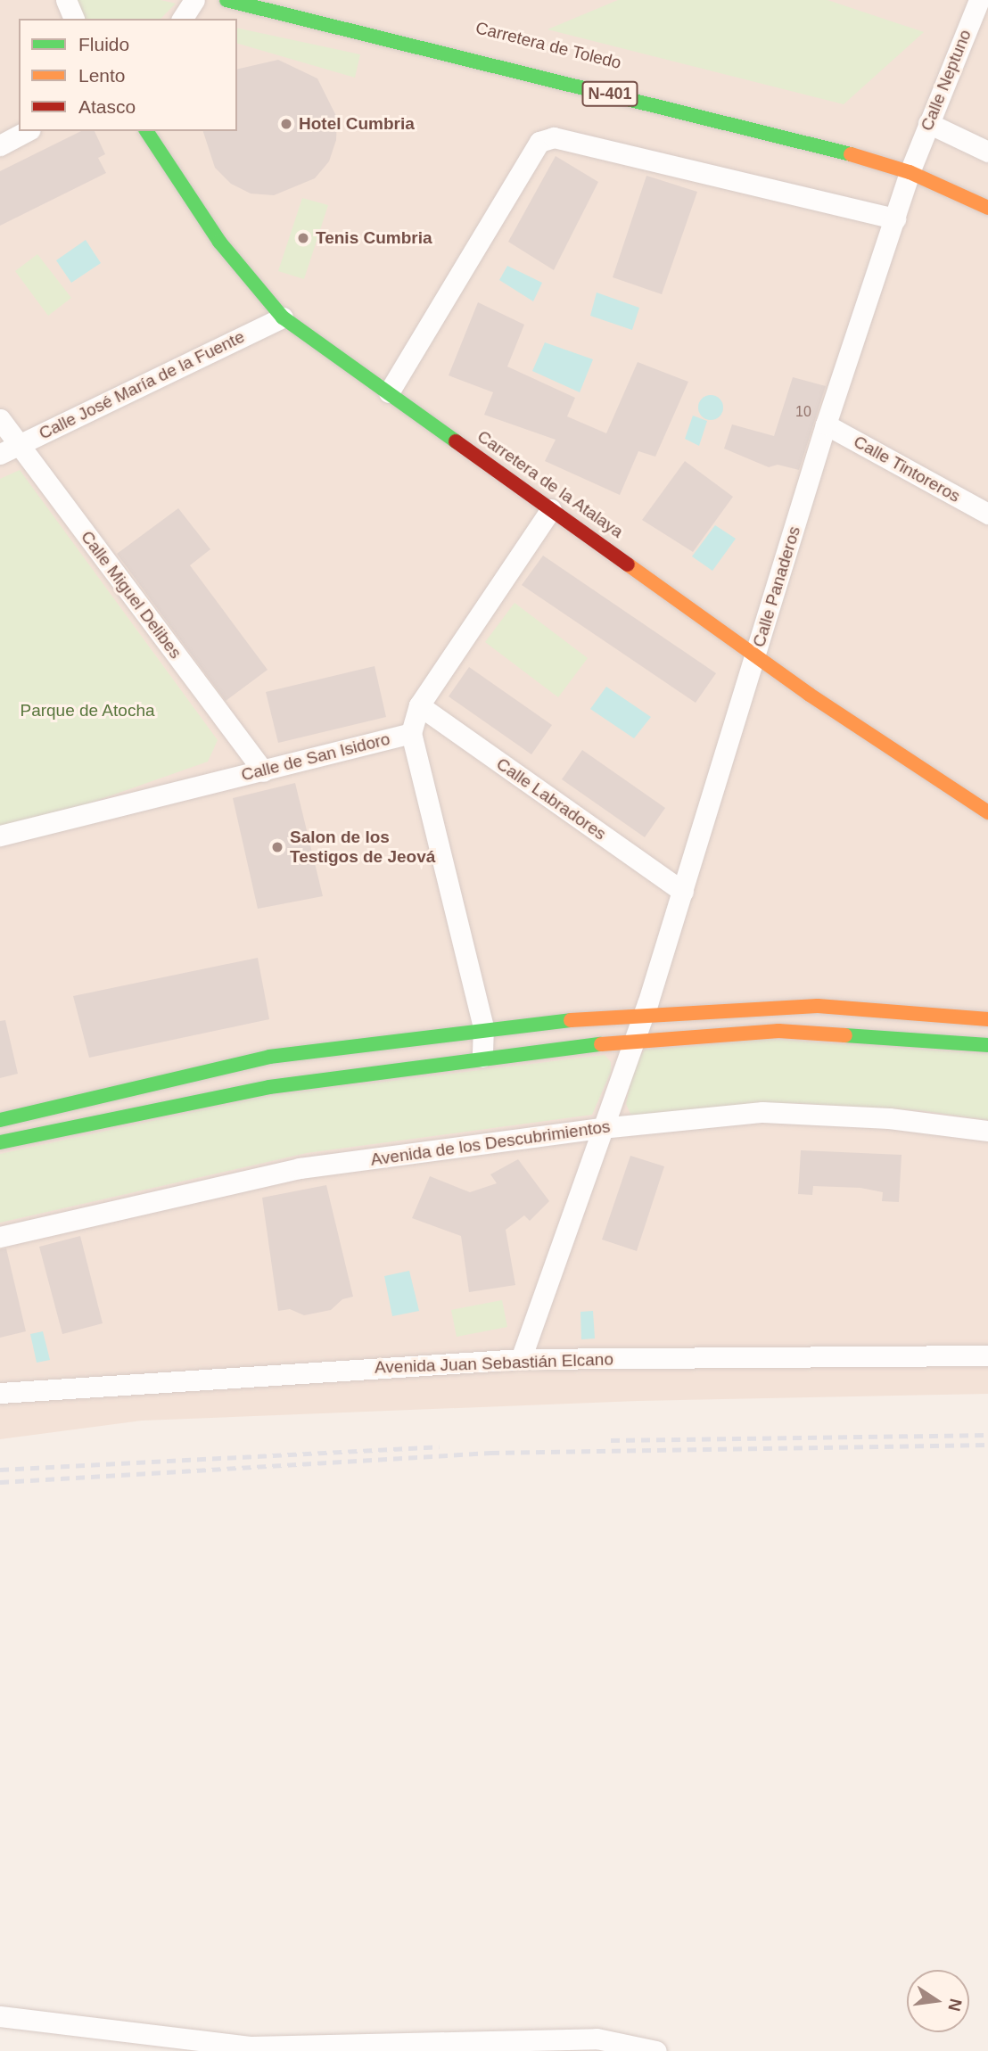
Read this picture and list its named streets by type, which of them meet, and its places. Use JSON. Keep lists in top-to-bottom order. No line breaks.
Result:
{"streets":{"main road":["Carretera de Toledo","N-401","Carretera de la Atalaya"],"street":["Calle Neptuno","Calle José María de la Fuente","Calle Tintoreros","Calle Panaderos","Calle Miguel Delibes","Calle de San Isidoro","Calle Labradores","Avenida de los Descubrimientos","Avenida Juan Sebastián Elcano"]},"crossings":[["Carretera de Toledo","Calle Neptuno"],["Carretera de Toledo","N-401"],["Carretera de Toledo","Calle Panaderos"],["Calle Neptuno","N-401"],["Calle Neptuno","Calle Panaderos"],["N-401","Calle Panaderos"],["Calle José María de la Fuente","Carretera de la Atalaya"],["Calle José María de la Fuente","Calle Miguel Delibes"],["Calle Tintoreros","Calle Panaderos"],["Carretera de la Atalaya","Calle Panaderos"],["Carretera de la Atalaya","Calle de San Isidoro"],["Calle Panaderos","Calle Labradores"],["Calle Panaderos","Avenida de los Descubrimientos"],["Calle Panaderos","Avenida Juan Sebastián Elcano"],["Calle Miguel Delibes","Calle de San Isidoro"],["Calle de San Isidoro","Calle Labradores"]],"parks":["Parque de Atocha"],"places":["Hotel Cumbria","Tenis Cumbria","Salon de los Testigos de Jeová"],"house_numbers":["10"],"legend":["Fluido","Lento","Atasco"],"north":"right"}
